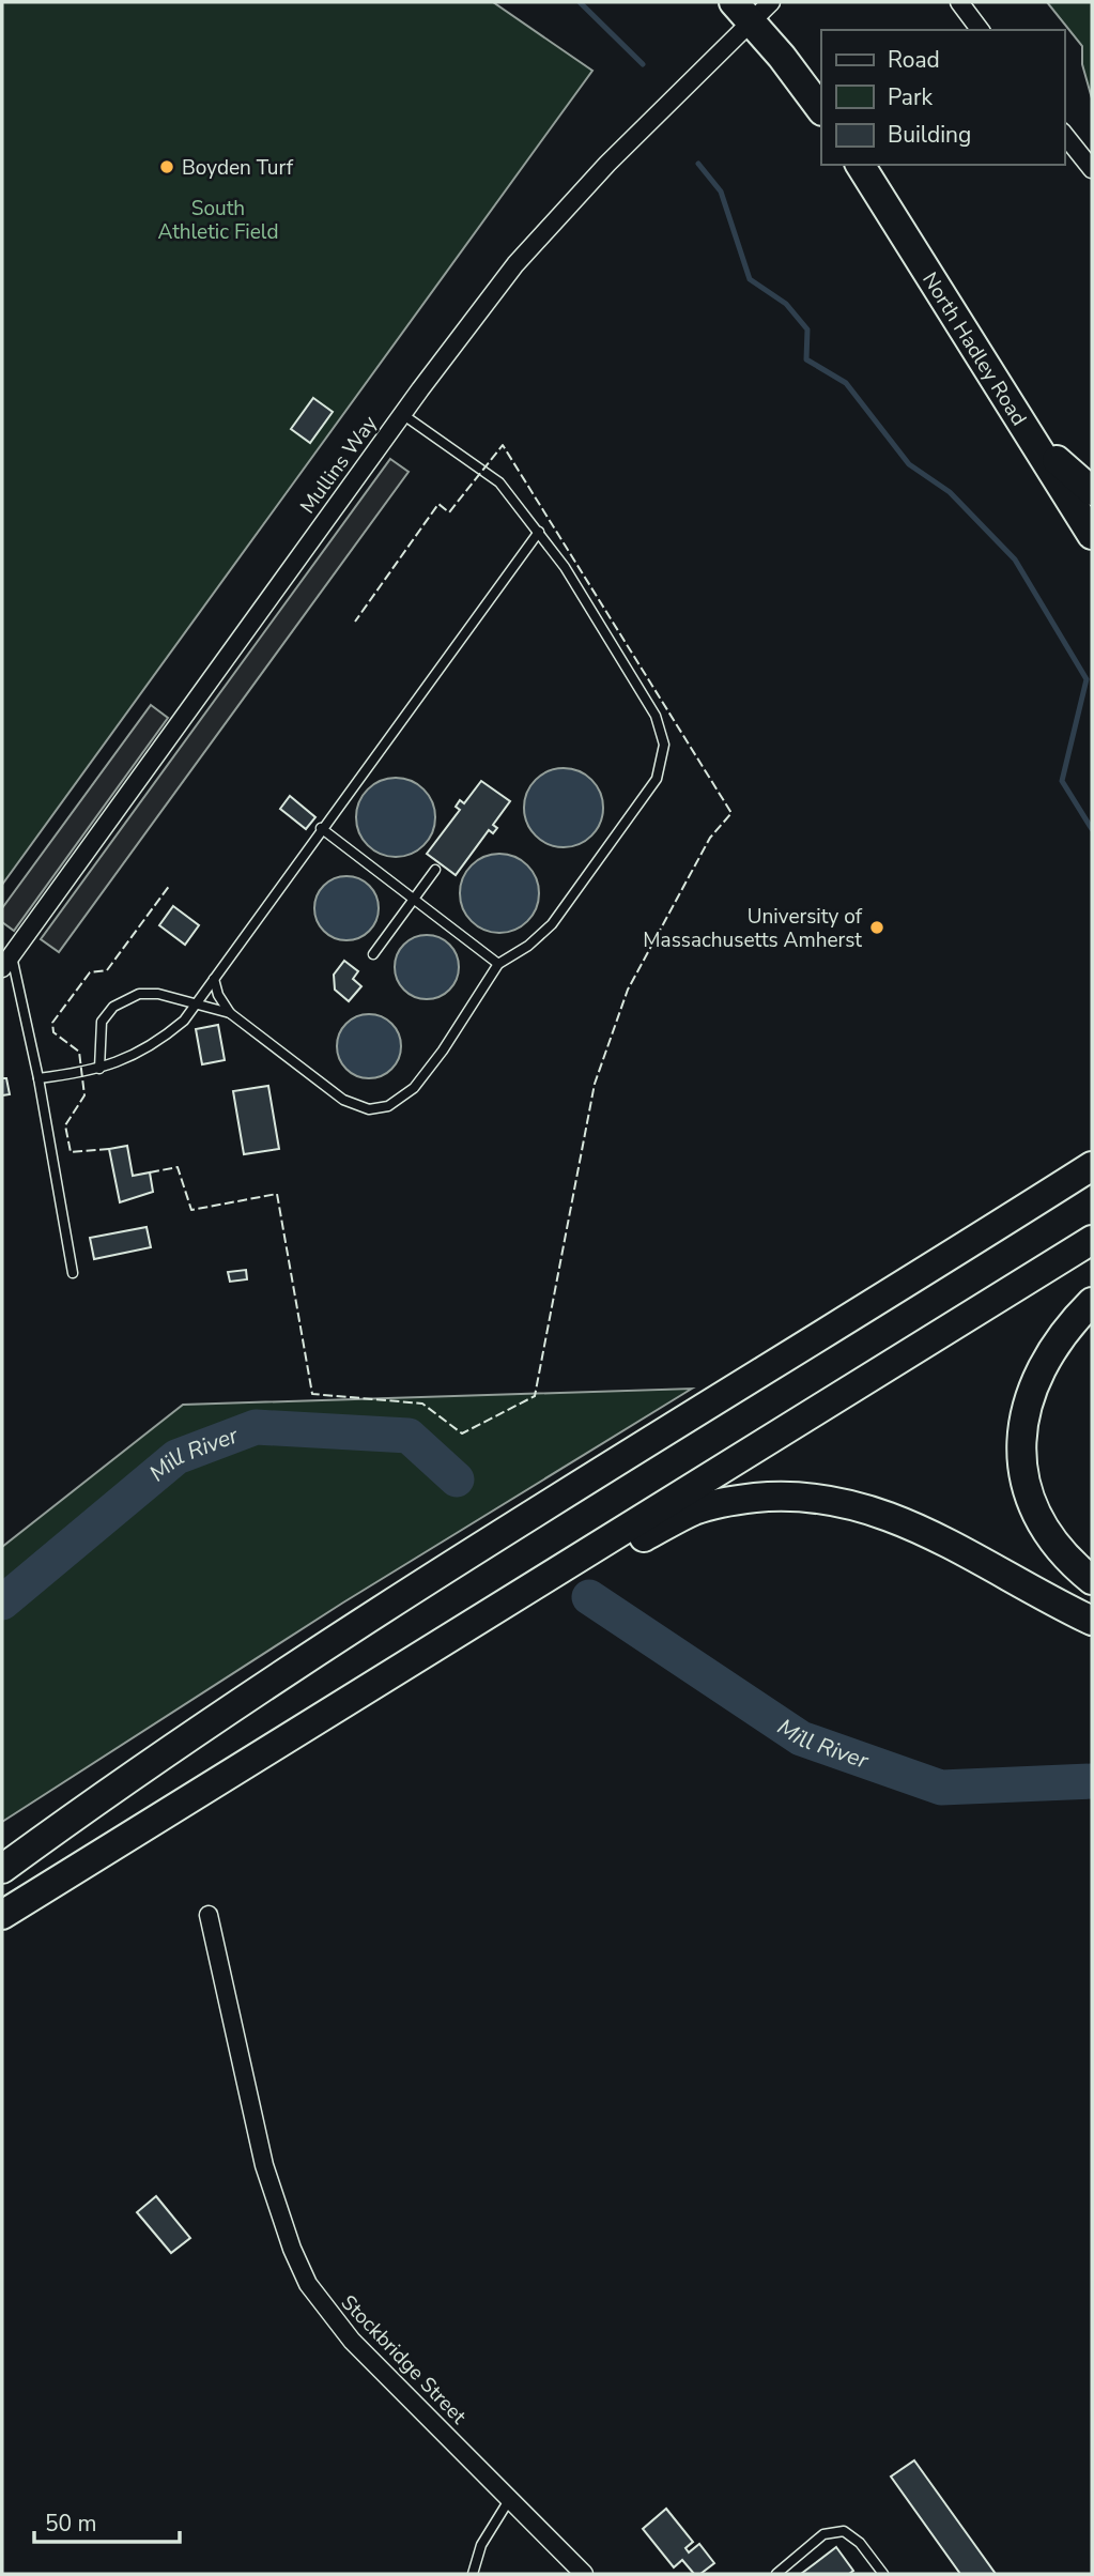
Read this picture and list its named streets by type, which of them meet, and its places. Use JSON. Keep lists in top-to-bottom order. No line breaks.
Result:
{"streets":{"main road":["North Hadley Road"],"street":["Mullins Way","Stockbridge Street"]},"water":["Mill River"],"parks":["South Athletic Field"],"places":["Boyden Turf","University of Massachusetts Amherst"],"legend":["Road","Park","Building"],"scale_bar":"50 m"}
